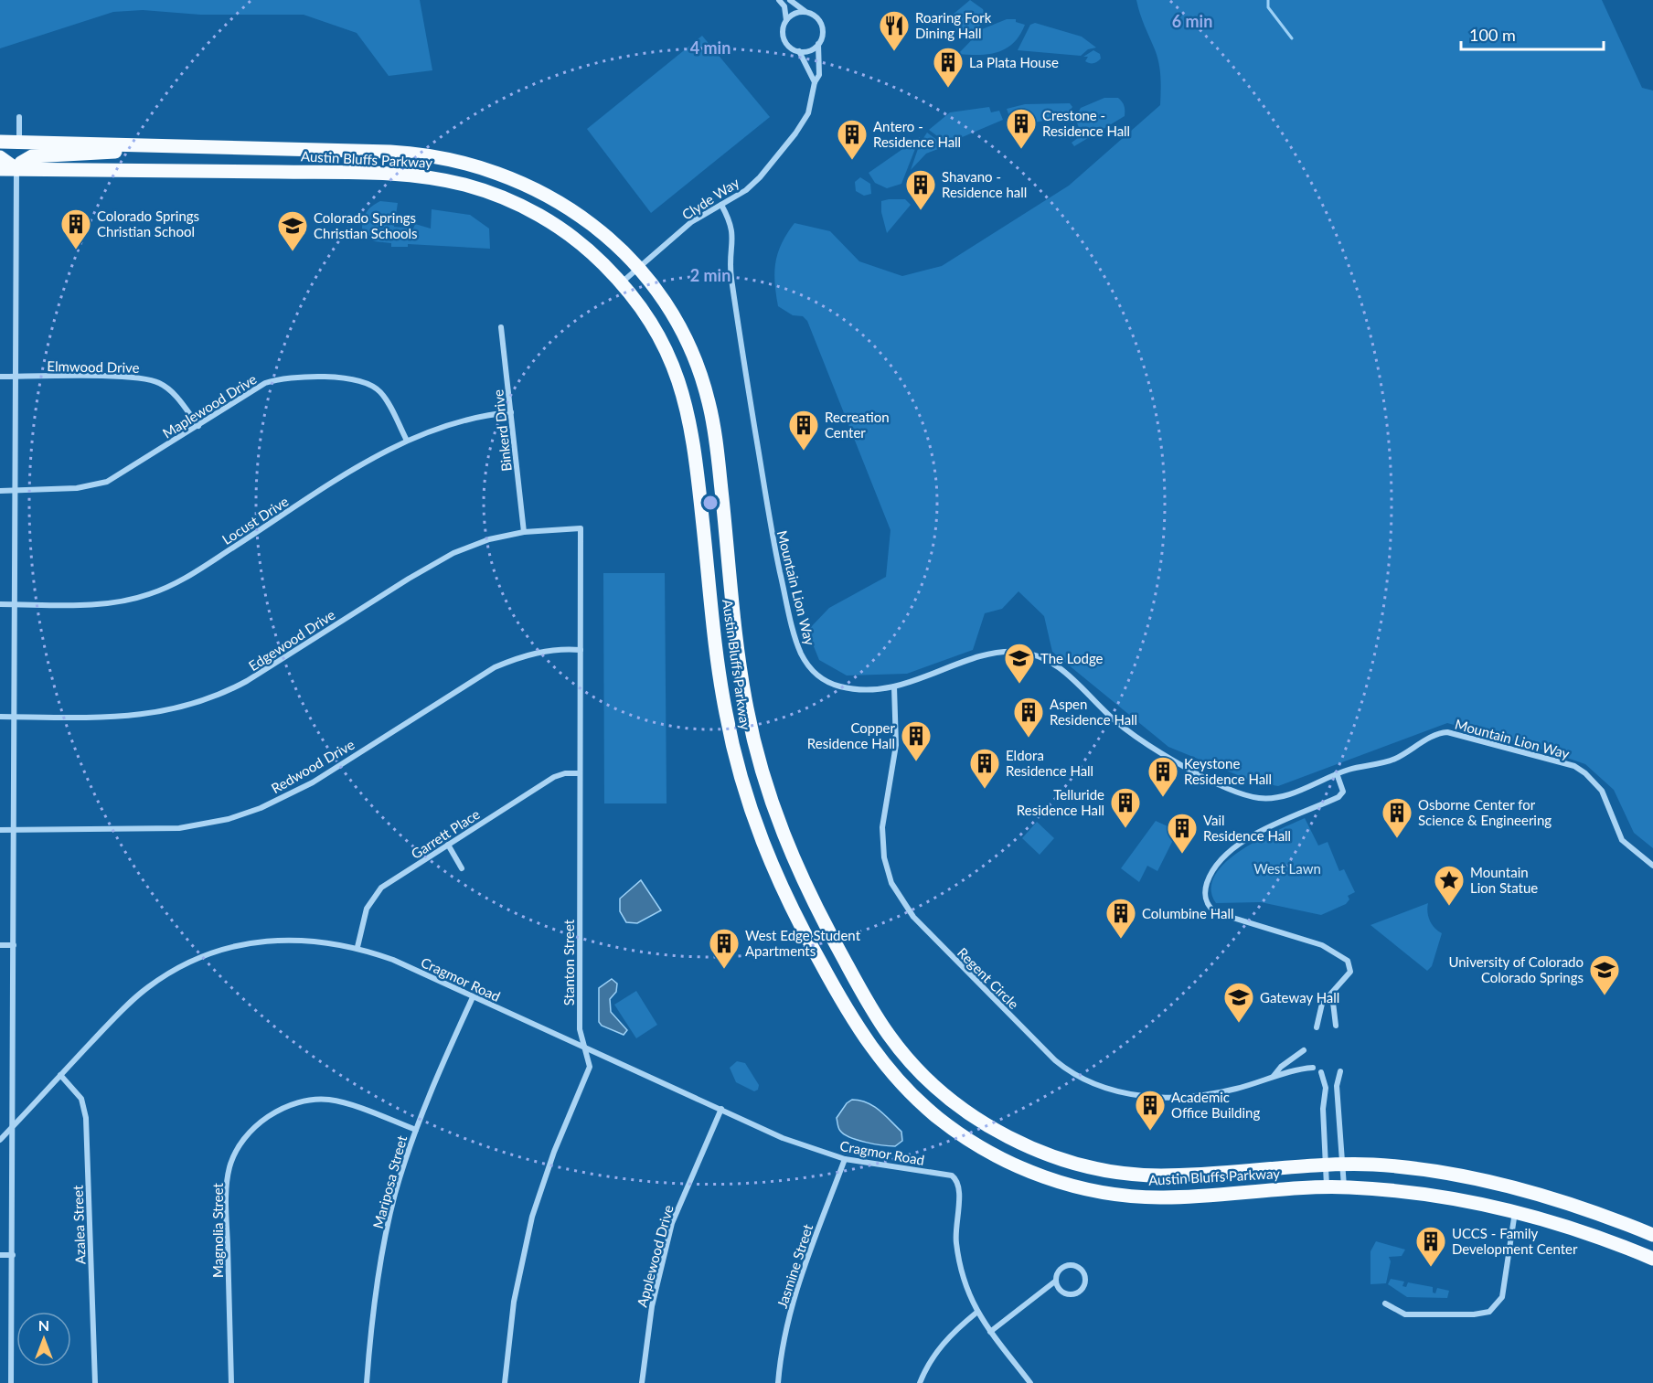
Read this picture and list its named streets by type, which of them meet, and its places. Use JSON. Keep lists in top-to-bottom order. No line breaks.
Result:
{"streets":{"main road":["Austin Bluffs Parkway"],"street":["Clyde Way","Elmwood Drive","Maplewood Drive","Binkerd Drive","Locust Drive","Mountain Lion Way","Edgewood Drive","Redwood Drive","Garrett Place","Stanton Street","Regent Circle","Cragmor Road","Mariposa Street","Azalea Street","Magnolia Street","Applewood Drive","Jasmine Street"]},"crossings":[["Austin Bluffs Parkway","Clyde Way"],["Clyde Way","Mountain Lion Way"],["Elmwood Drive","Maplewood Drive"],["Maplewood Drive","Locust Drive"],["Binkerd Drive","Locust Drive"],["Binkerd Drive","Edgewood Drive"],["Mountain Lion Way","Regent Circle"],["Edgewood Drive","Stanton Street"],["Redwood Drive","Stanton Street"],["Garrett Place","Stanton Street"],["Garrett Place","Cragmor Road"],["Stanton Street","Cragmor Road"],["Cragmor Road","Mariposa Street"],["Cragmor Road","Azalea Street"],["Cragmor Road","Applewood Drive"],["Cragmor Road","Jasmine Street"],["Mariposa Street","Magnolia Street"]],"parks":["West Lawn"],"places":{"restaurant":["Roaring Fork Dining Hall"],"building":["La Plata House","Crestone - Residence Hall","Antero - Residence Hall","Shavano - Residence hall","Colorado Springs Christian School","Recreation Center","Aspen Residence Hall","Copper Residence Hall","Eldora Residence Hall","Keystone Residence Hall","Telluride Residence Hall","Osborne Center for Science & Engineering","Vail Residence Hall","Columbine Hall","West Edge Student Apartments","Academic Office Building","UCCS - Family Development Center"],"school or university":["Colorado Springs Christian Schools","The Lodge","University of Colorado Colorado Springs","Gateway Hall"],"place":["Mountain Lion Statue"]},"scale_bar":"100 m","north":"top","rings":["6 min","4 min","2 min"]}
